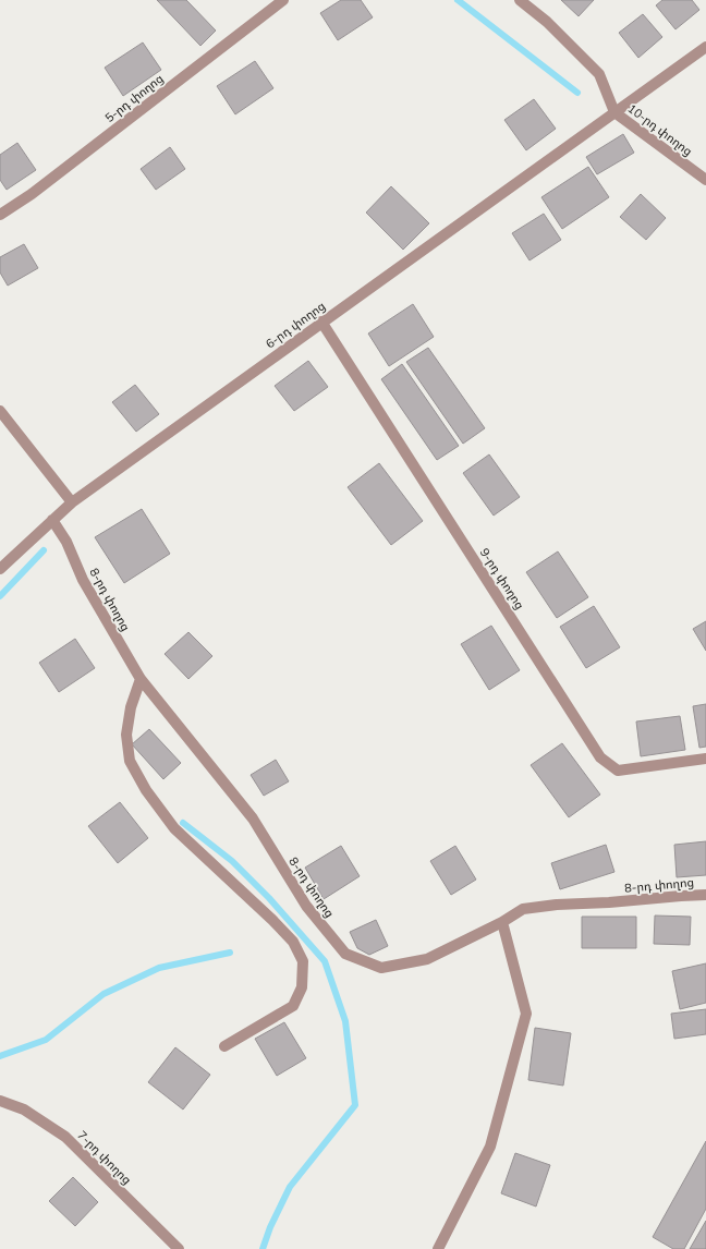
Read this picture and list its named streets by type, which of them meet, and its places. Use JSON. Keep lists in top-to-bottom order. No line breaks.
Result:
{"streets":{"street":["5-րդ փողոց","10-րդ փողոց","6-րդ փողոց","9-րդ փողոց","8-րդ փողոց","7-րդ փողոց"]},"crossings":[["10-րդ փողոց","6-րդ փողոց"],["6-րդ փողոց","9-րդ փողոց"],["6-րդ փողոց","8-րդ փողոց"]]}
